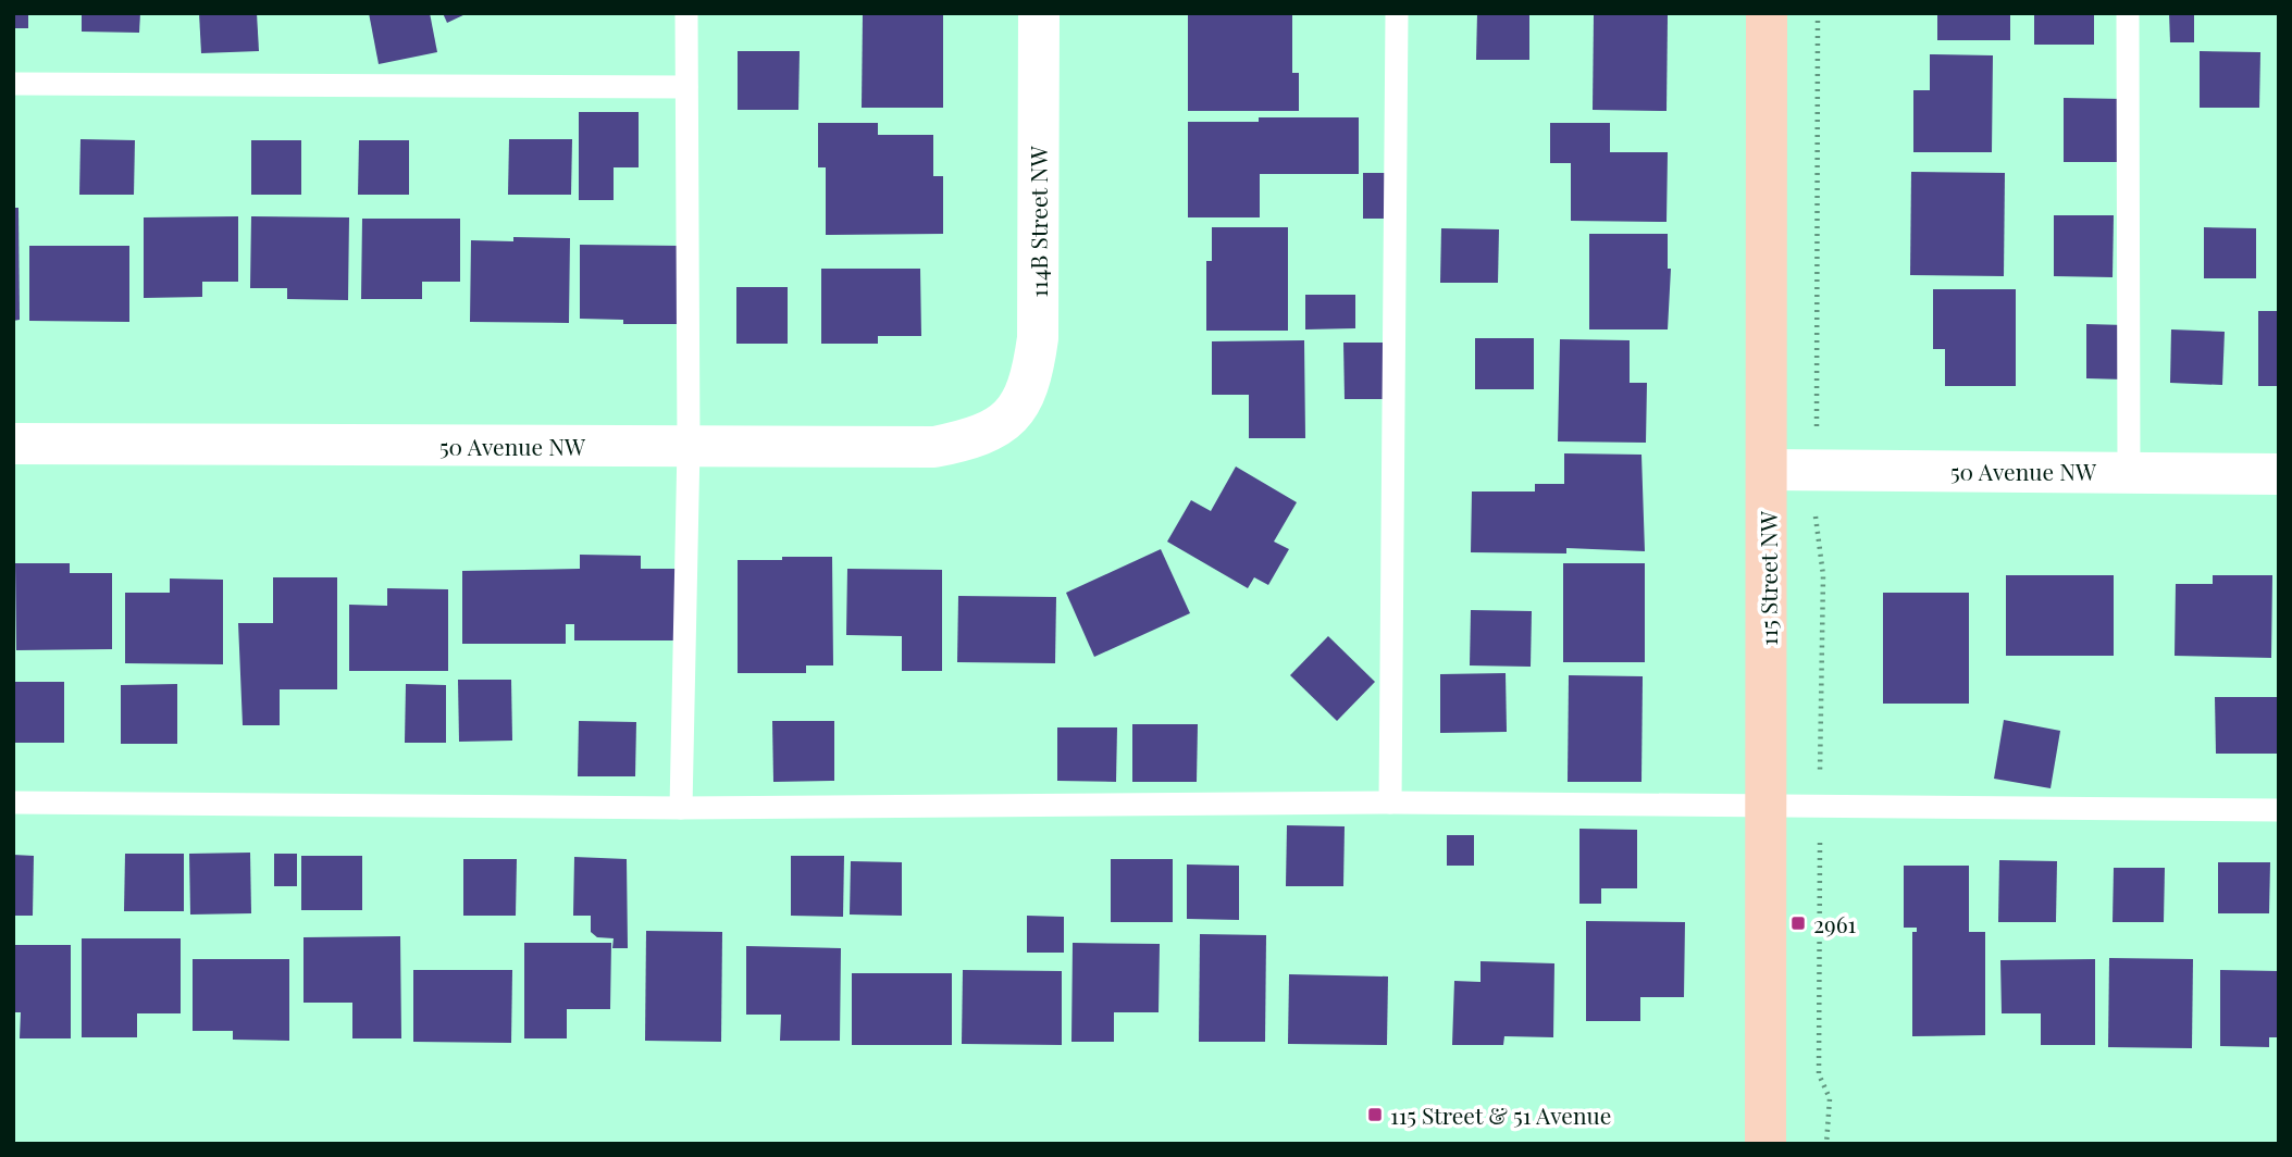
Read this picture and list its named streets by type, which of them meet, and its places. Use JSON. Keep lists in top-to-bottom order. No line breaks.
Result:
{"streets":{"street":["114B Street NW","50 Avenue NW","115 Street NW"]},"crossings":[["114B Street NW","50 Avenue NW"],["50 Avenue NW","115 Street NW"]],"places":{"transit":["2961","115 Street & 51 Avenue"]}}
